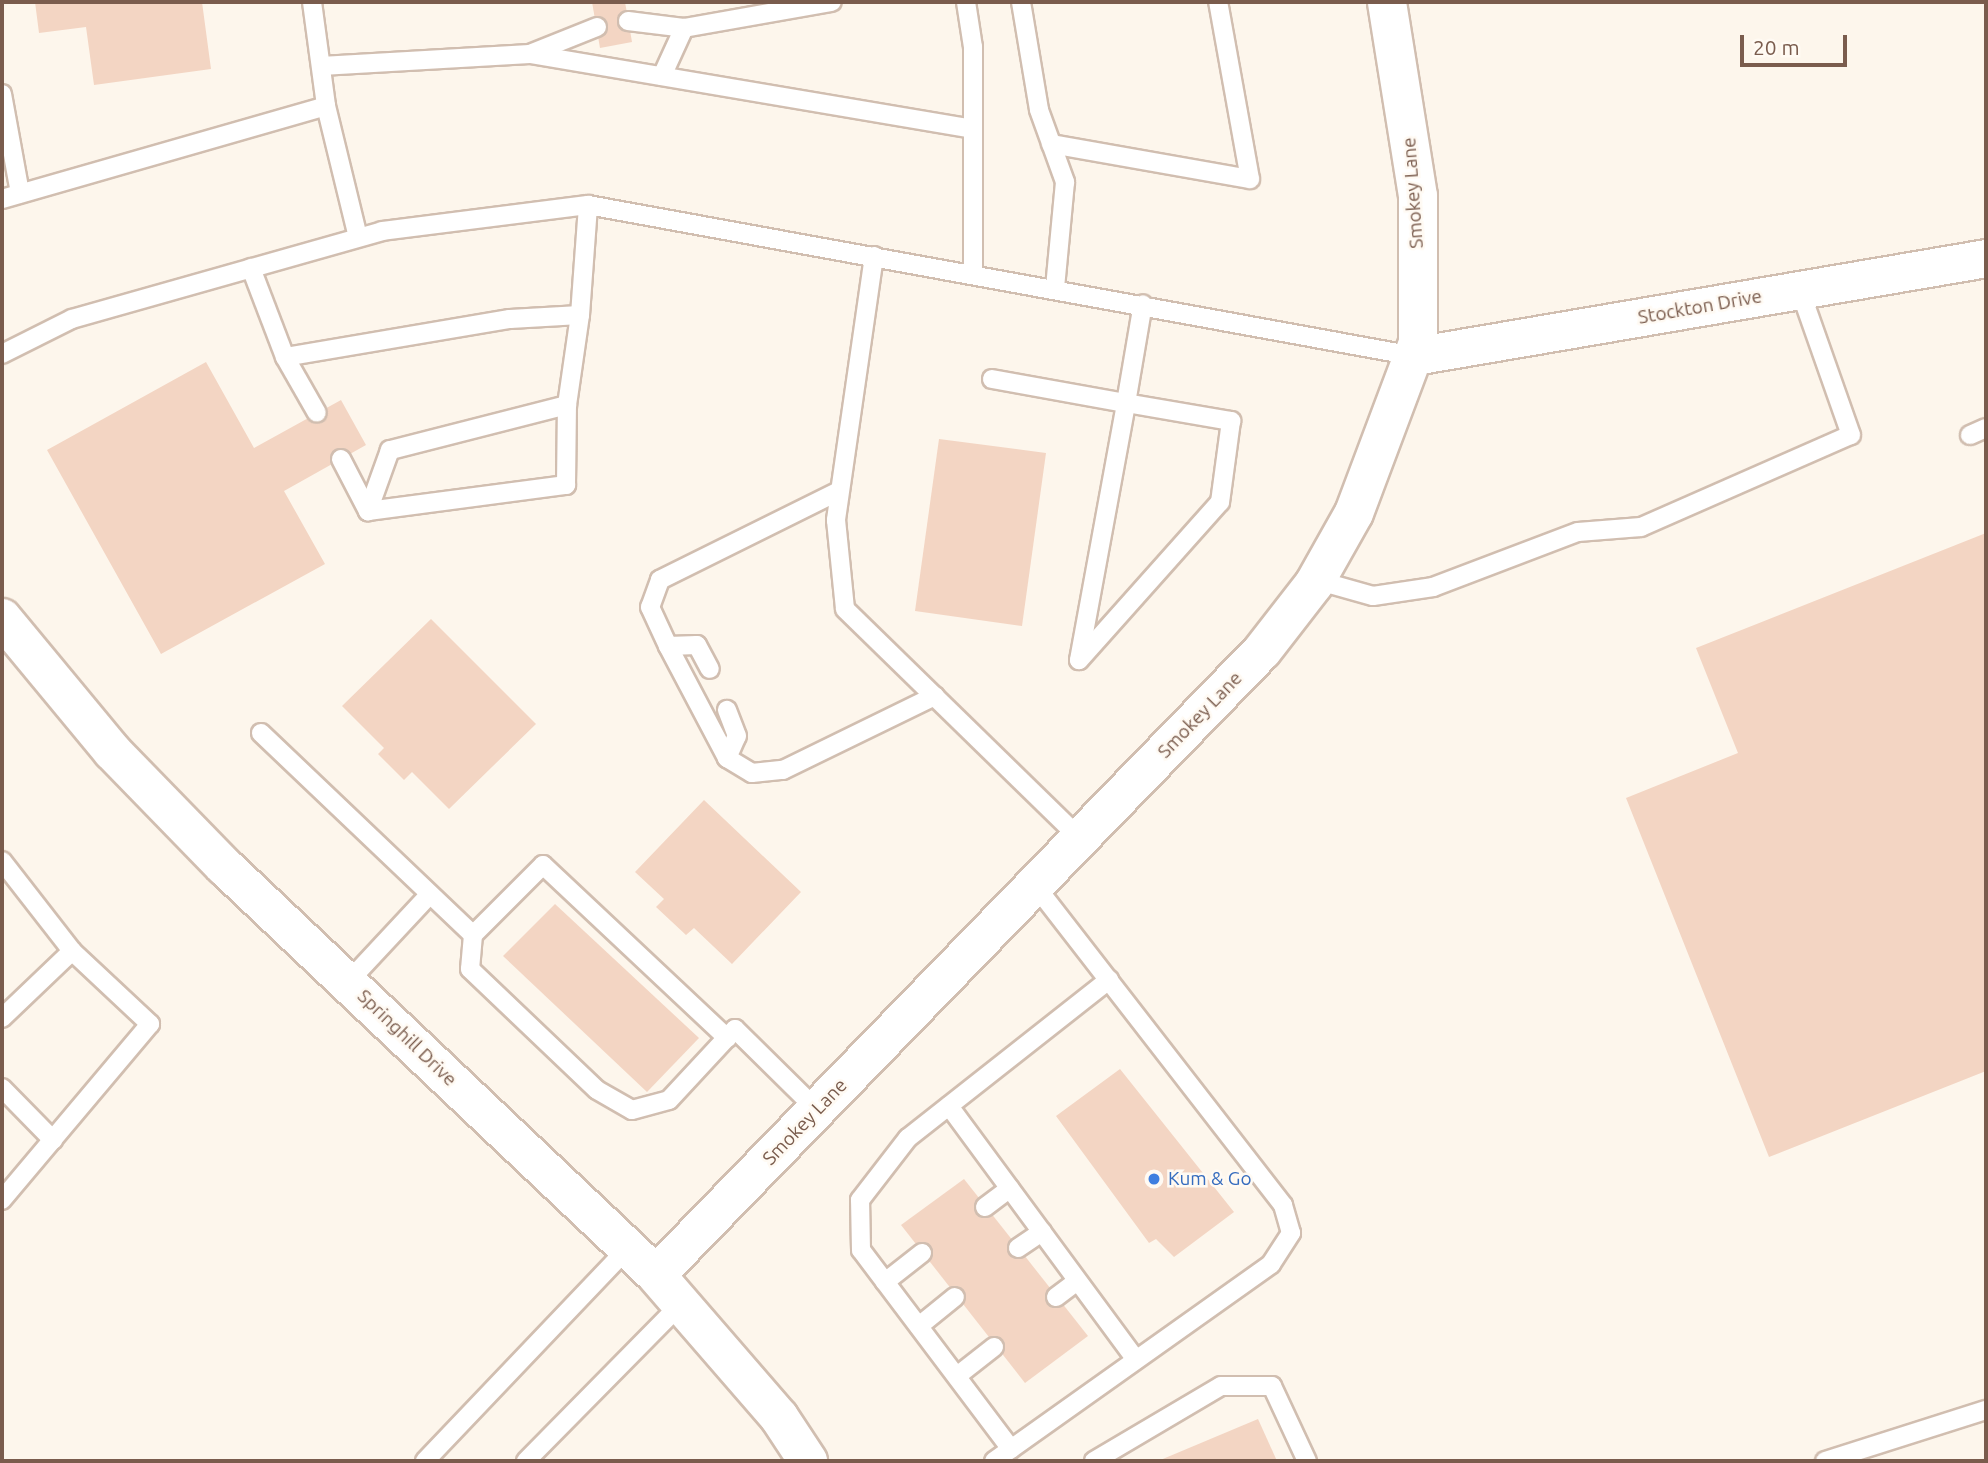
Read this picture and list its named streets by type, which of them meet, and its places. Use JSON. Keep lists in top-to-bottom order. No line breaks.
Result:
{"streets":{"street":["Smokey Lane","Stockton Drive","Springhill Drive"]},"crossings":[["Smokey Lane","Stockton Drive"],["Smokey Lane","Springhill Drive"]],"places":["Kum & Go"],"scale_bar":"20 m"}
